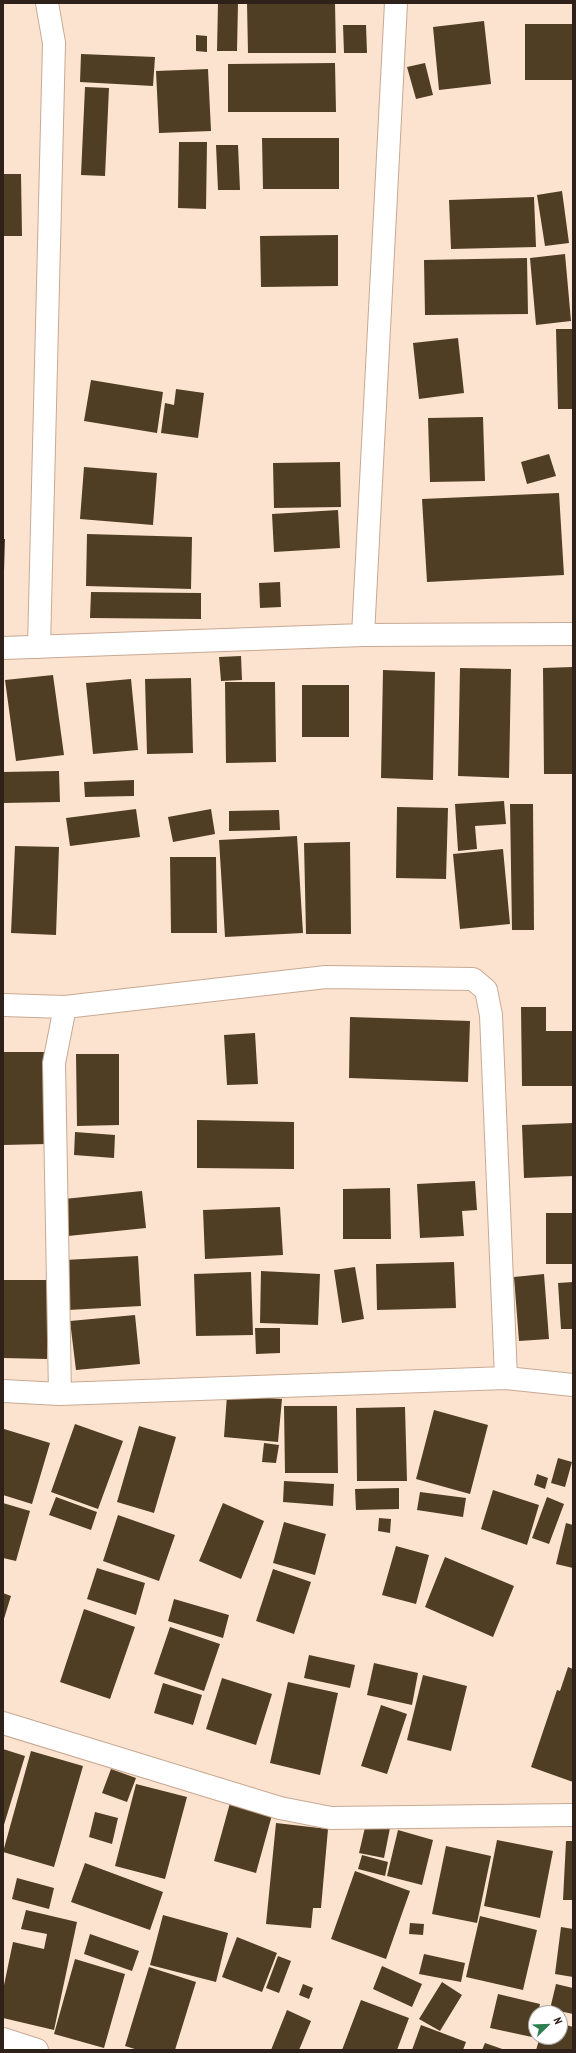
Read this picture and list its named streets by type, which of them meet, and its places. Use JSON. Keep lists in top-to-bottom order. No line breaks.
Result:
{"north":"top right"}
